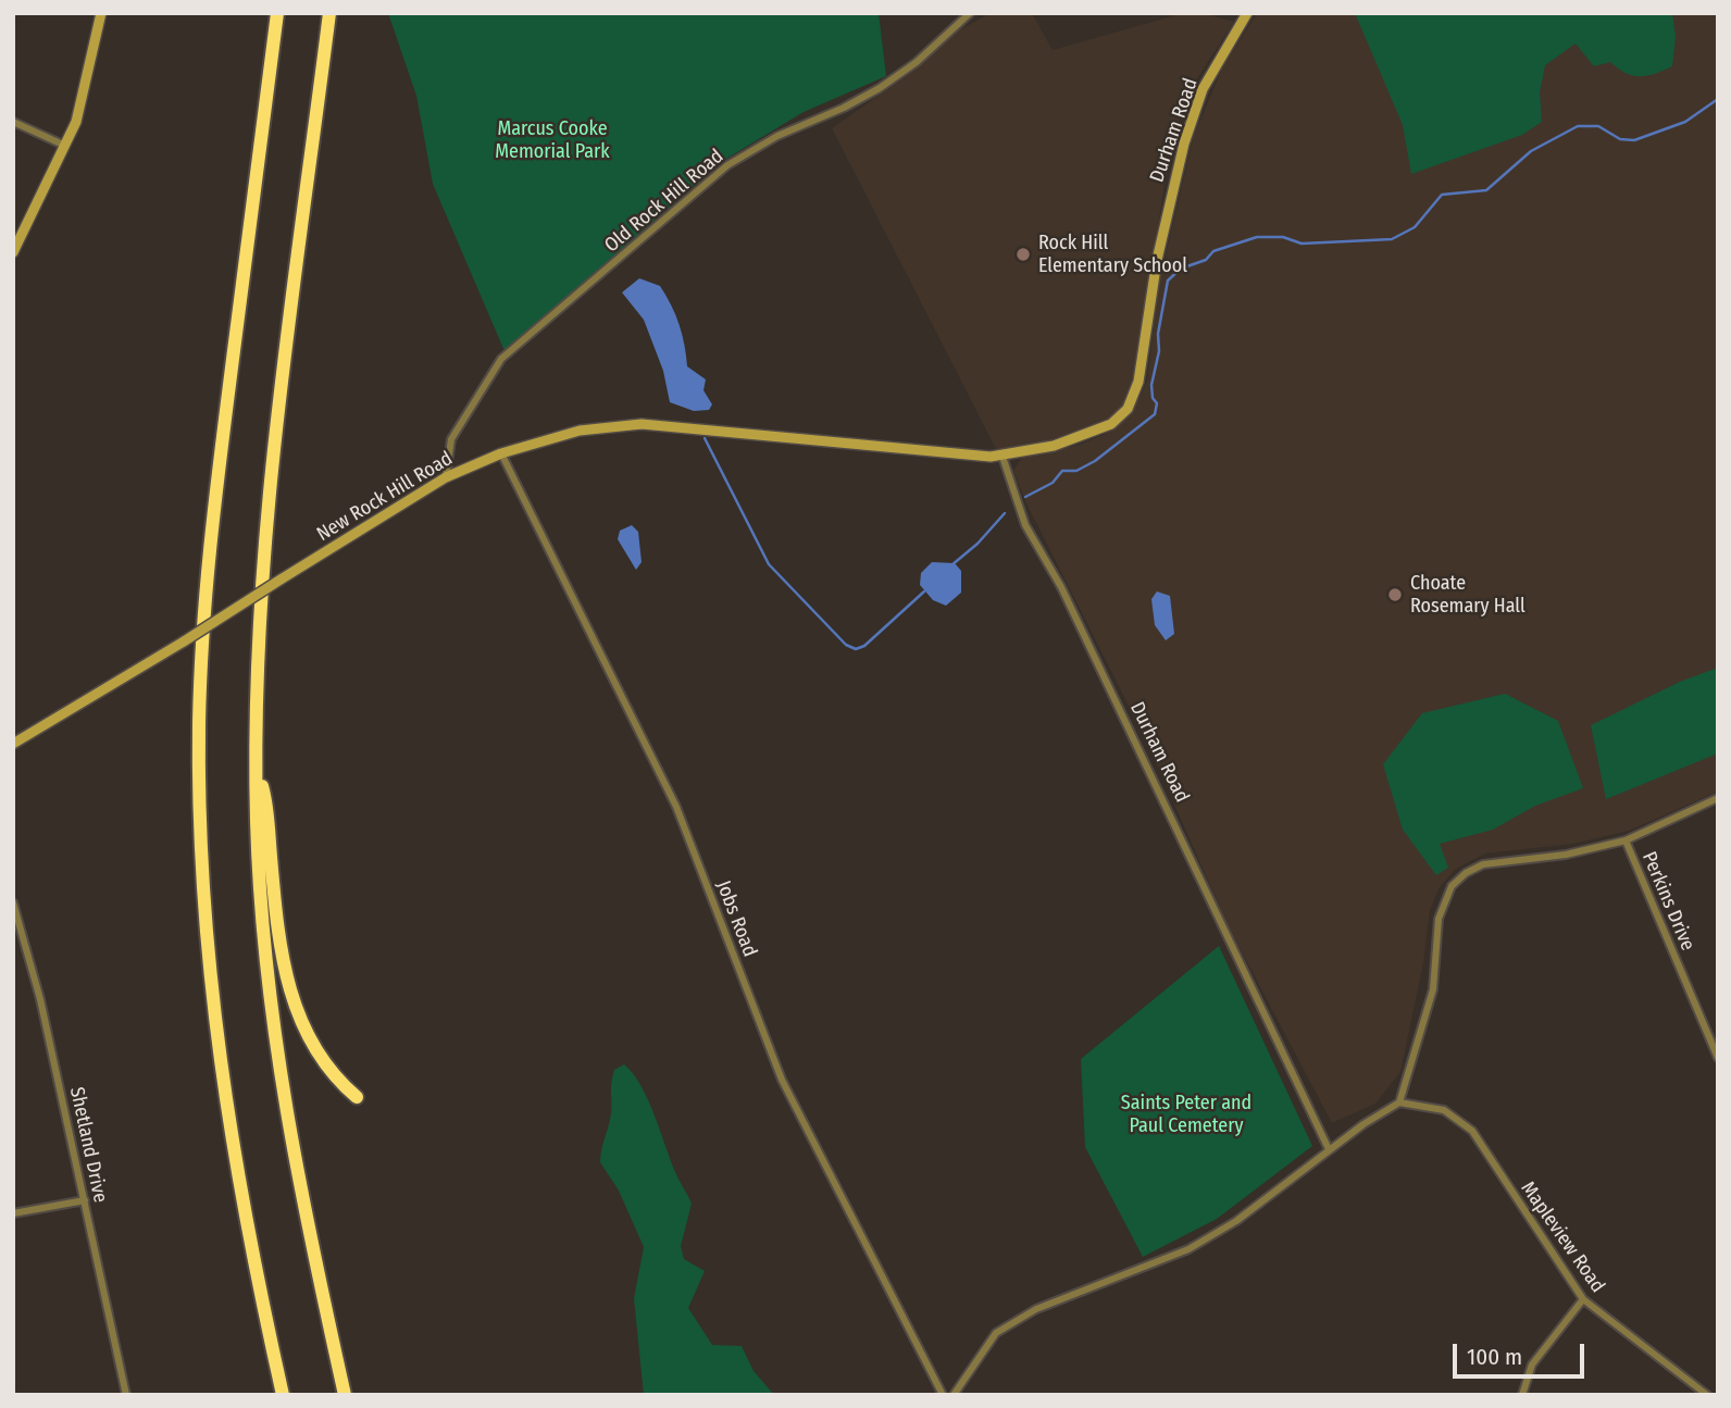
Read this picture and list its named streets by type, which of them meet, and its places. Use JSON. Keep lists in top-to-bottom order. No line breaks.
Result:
{"streets":{"main road":["Durham Road","New Rock Hill Road"],"street":["Old Rock Hill Road","Perkins Drive","Jobs Road","Shetland Drive","Mapleview Road"]},"crossings":[["Durham Road","New Rock Hill Road"],["Old Rock Hill Road","New Rock Hill Road"],["New Rock Hill Road","Jobs Road"]],"parks":["Marcus Cooke Memorial Park","Saints Peter and Paul Cemetery"],"places":["Rock Hill Elementary School","Choate Rosemary Hall"],"scale_bar":"100 m"}
